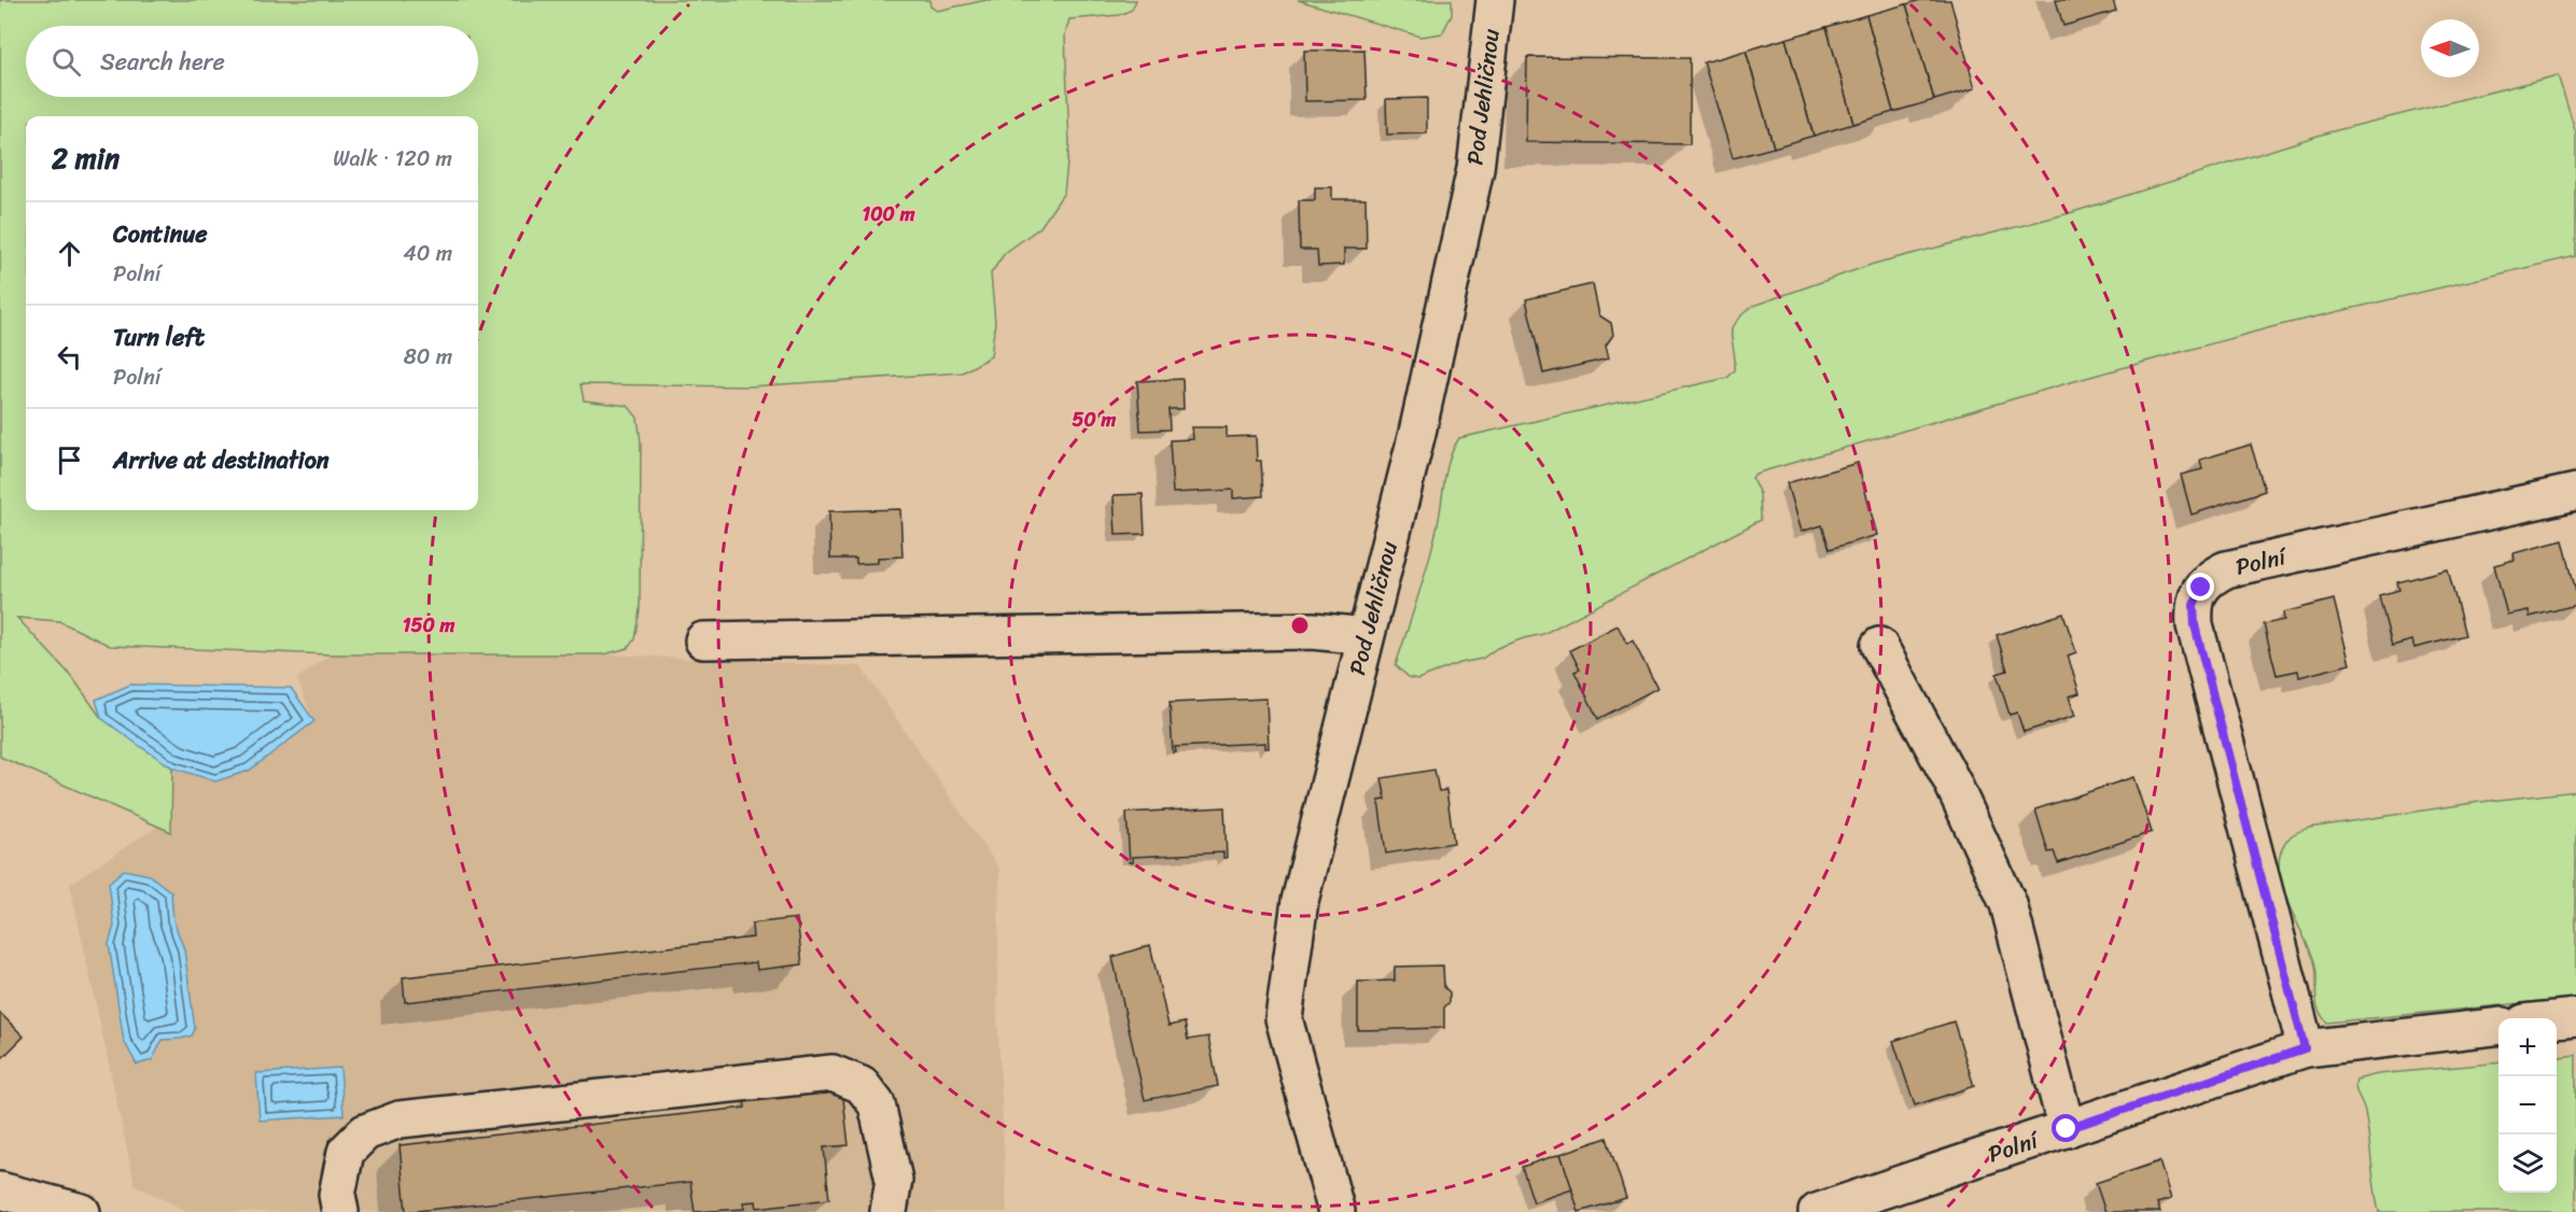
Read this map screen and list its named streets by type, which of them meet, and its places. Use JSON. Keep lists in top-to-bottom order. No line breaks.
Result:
{"streets":{"street":["Pod Jehličnou","Polní"]},"north":"left","page":{"search":"Search here","heading":["2 min","Walk · 120 m"],"list":[["Continue","Polní","40 m"],["Turn left","Polní","80 m"],"Arrive at destination"],"map_buttons":["+","−"]},"rings":["100 m","50 m","150 m"]}
